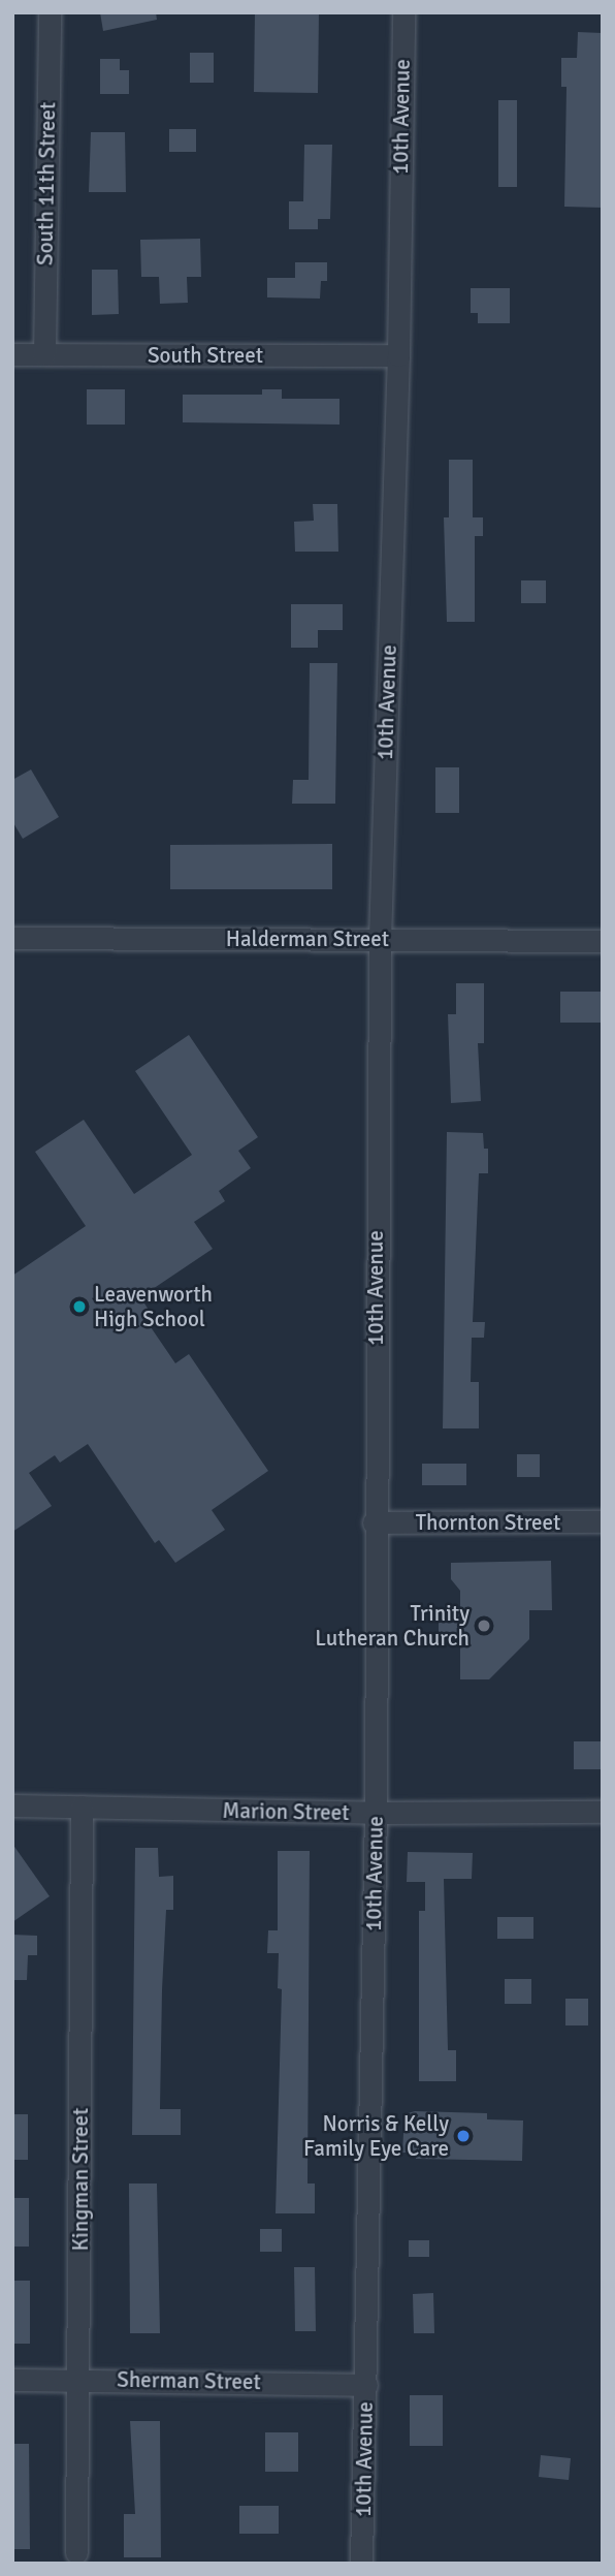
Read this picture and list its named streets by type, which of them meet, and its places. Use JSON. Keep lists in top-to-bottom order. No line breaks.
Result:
{"streets":{"street":["10th Avenue","South 11th Street","South Street","Halderman Street","Thornton Street","Marion Street","Kingman Street","Sherman Street"]},"crossings":[["10th Avenue","South Street"],["10th Avenue","Halderman Street"],["10th Avenue","Thornton Street"],["10th Avenue","Marion Street"],["10th Avenue","Sherman Street"],["South 11th Street","South Street"],["Marion Street","Kingman Street"],["Kingman Street","Sherman Street"]],"places":["Leavenworth High School","Trinity Lutheran Church","Norris & Kelly Family Eye Care"]}
